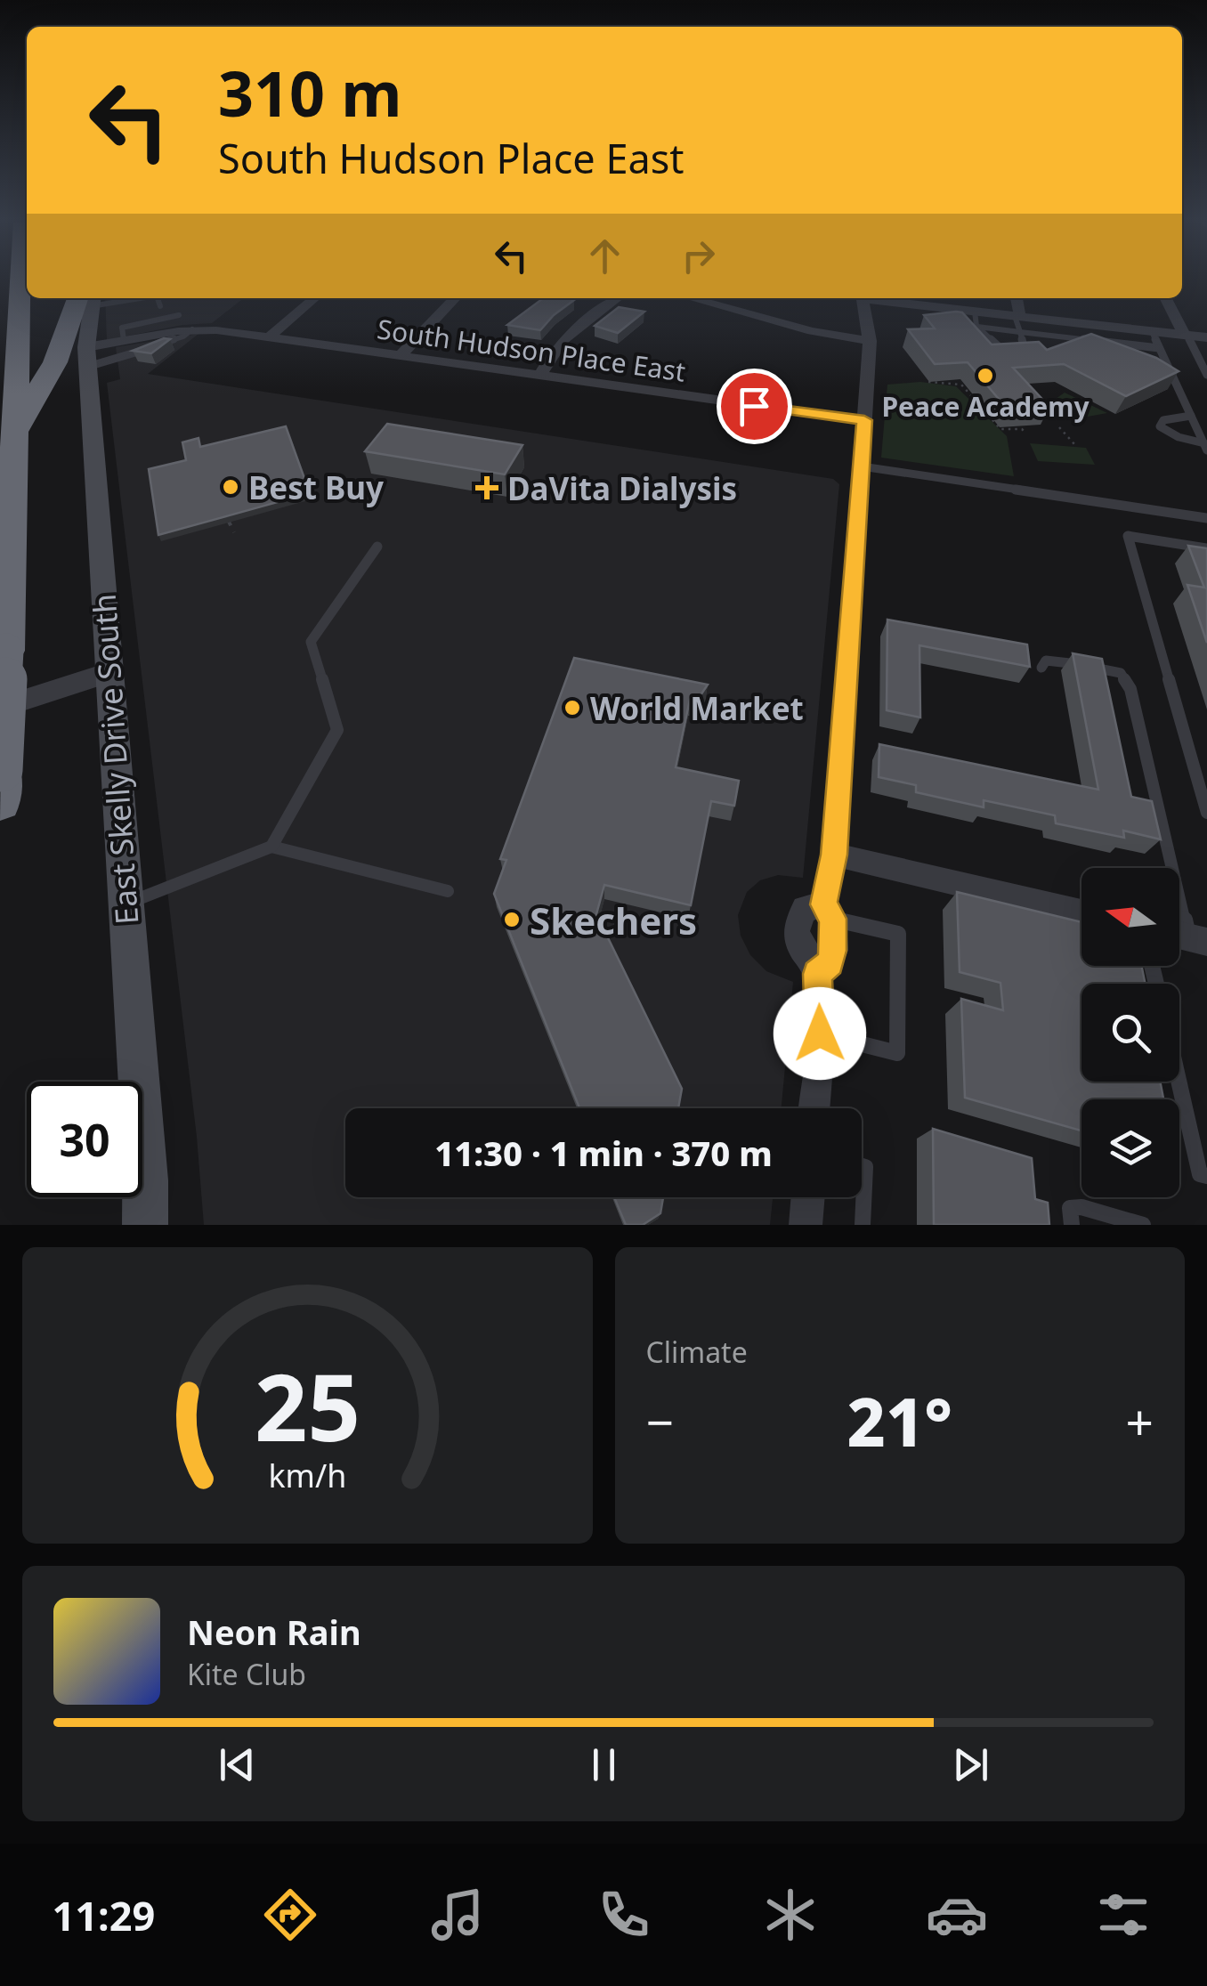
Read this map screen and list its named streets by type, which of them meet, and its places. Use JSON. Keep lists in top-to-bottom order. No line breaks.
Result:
{"streets":{"main road":["East Skelly Drive South"],"street":["South Hudson Place East"]},"crossings":[["South Hudson Place East","East Skelly Drive South"]],"places":{"other":["Peace Academy","Best Buy","World Market","Skechers"],"health":["DaVita Dialysis"]},"north":"left","page":{"turn":["310 m","South Hudson Place East"],"limit":"30","trip":"11:30 · 1 min · 370 m","tile":"Climate","heat":["−","21°","+"],"song":["Neon Rain","Kite Club"],"tabs":"11:29","gauge":["25","km/h"]}}
